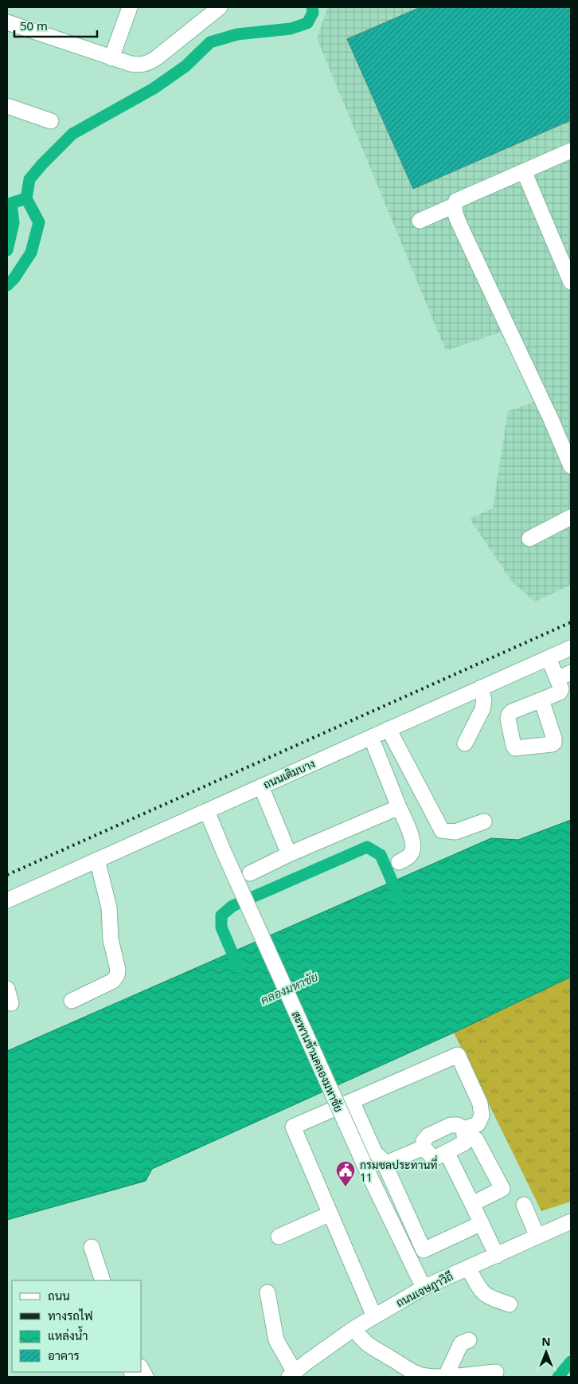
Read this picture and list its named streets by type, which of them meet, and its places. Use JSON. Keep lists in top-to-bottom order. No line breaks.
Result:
{"streets":{"street":["ถนนเดิมบาง","สะพานข้ามคลองมหาชัย","ถนนเจษฎาวิถี"]},"crossings":[["ถนนเดิมบาง","สะพานข้ามคลองมหาชัย"],["สะพานข้ามคลองมหาชัย","ถนนเจษฎาวิถี"]],"water":["คลองมหาชัย"],"places":{"public building":["กรมชลประทานที่ 11"]},"legend":["ถนน","ทางรถไฟ","แหล่งน้ำ","อาคาร"],"scale_bar":"50 m","north":"top"}
